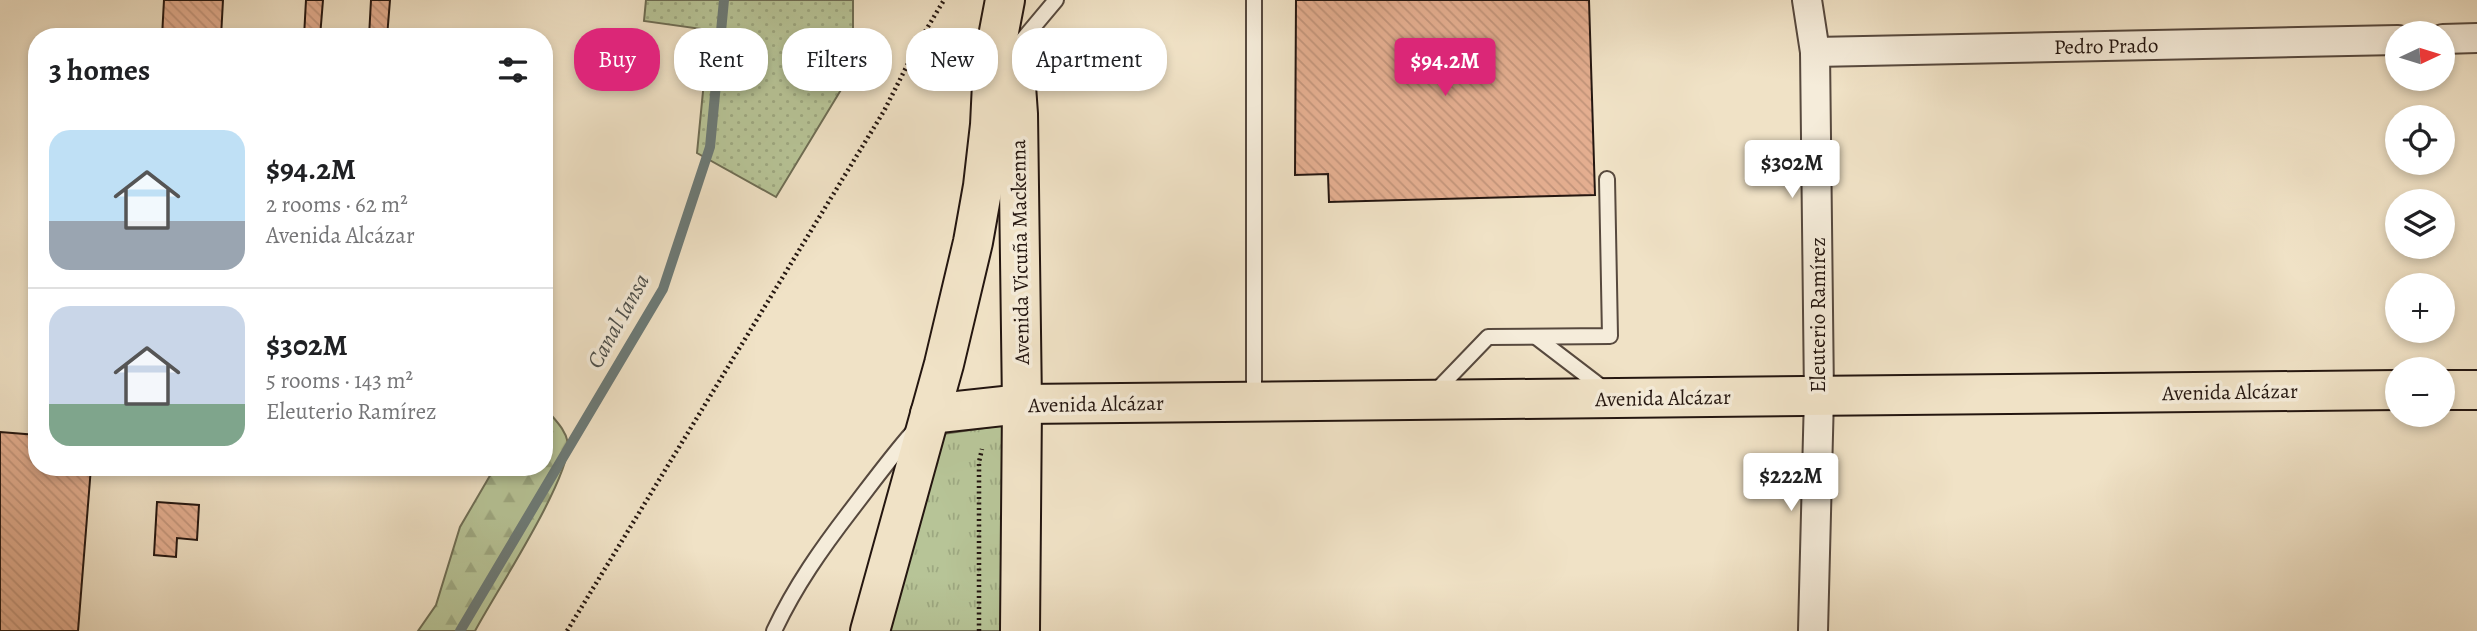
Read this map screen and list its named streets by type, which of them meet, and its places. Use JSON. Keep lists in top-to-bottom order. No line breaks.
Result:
{"streets":{"main road":["Avenida Vicuña Mackenna","Avenida Alcázar"],"street":["Pedro Prado","Eleuterio Ramírez"]},"crossings":[["Pedro Prado","Eleuterio Ramírez"],["Avenida Vicuña Mackenna","Avenida Alcázar"],["Eleuterio Ramírez","Avenida Alcázar"]],"water":["Canal Iansa"],"north":"right","page":{"map_buttons":["+","−"],"chip":["Buy","Rent","Filters","New","Apartment"],"heading":"3 homes","price":["$94.2M","$302M","$222M"],"list":[{"name":"$94.2M","note":"2 rooms · 62 m² · Avenida Alcázar"},{"name":"$302M","note":"5 rooms · 143 m² · Eleuterio Ramírez"}]}}
